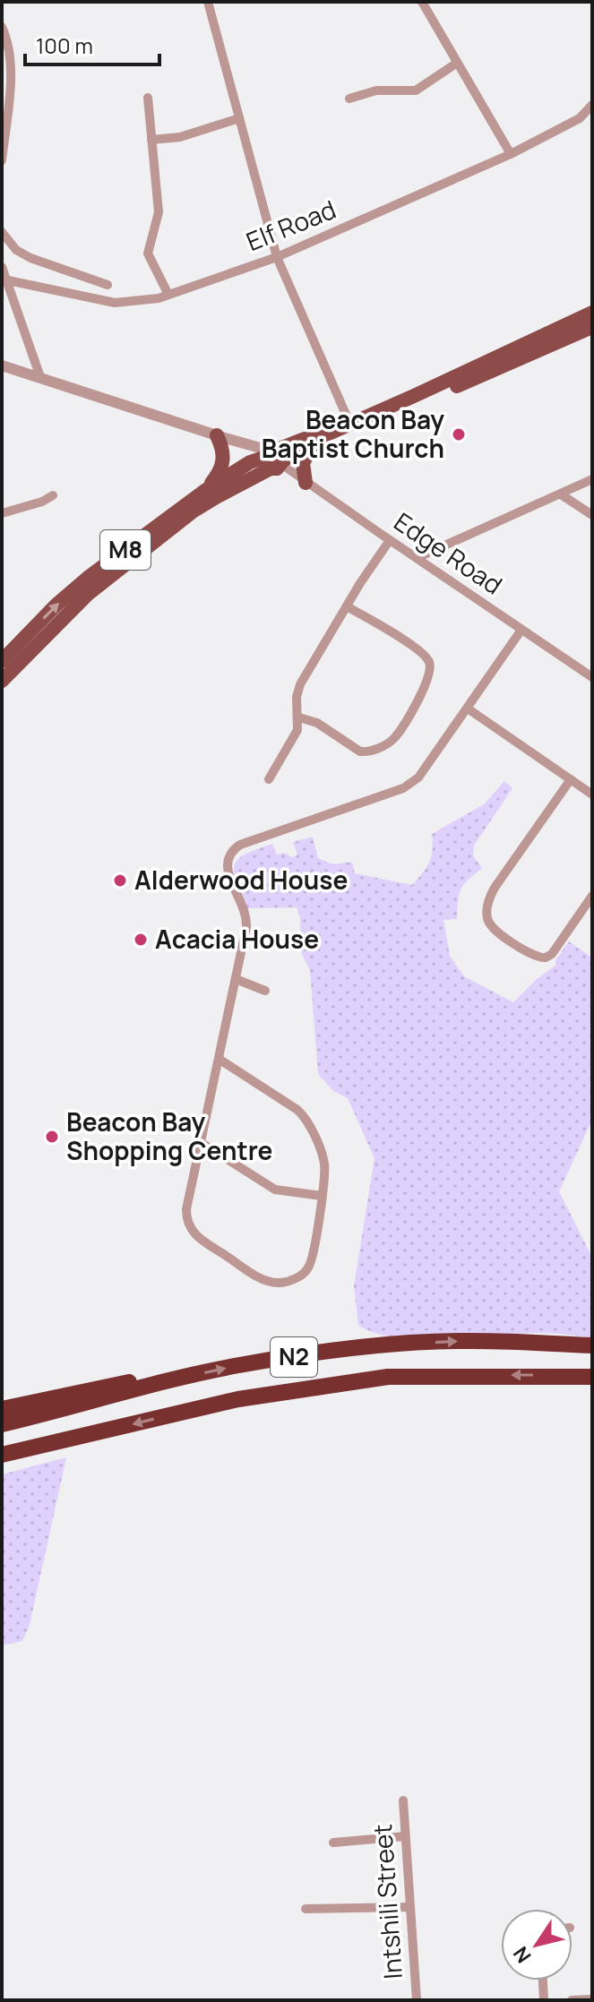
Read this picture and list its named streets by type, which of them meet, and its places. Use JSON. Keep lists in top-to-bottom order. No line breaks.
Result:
{"streets":{"highway":["N2"],"main road":["M8"],"street":["Elf Road","Edge Road","Intshili Street"]},"crossings":[["M8","Edge Road"]],"places":["Beacon Bay Baptist Church","Alderwood House","Acacia House","Beacon Bay Shopping Centre"],"scale_bar":"100 m","north":"bottom left"}
